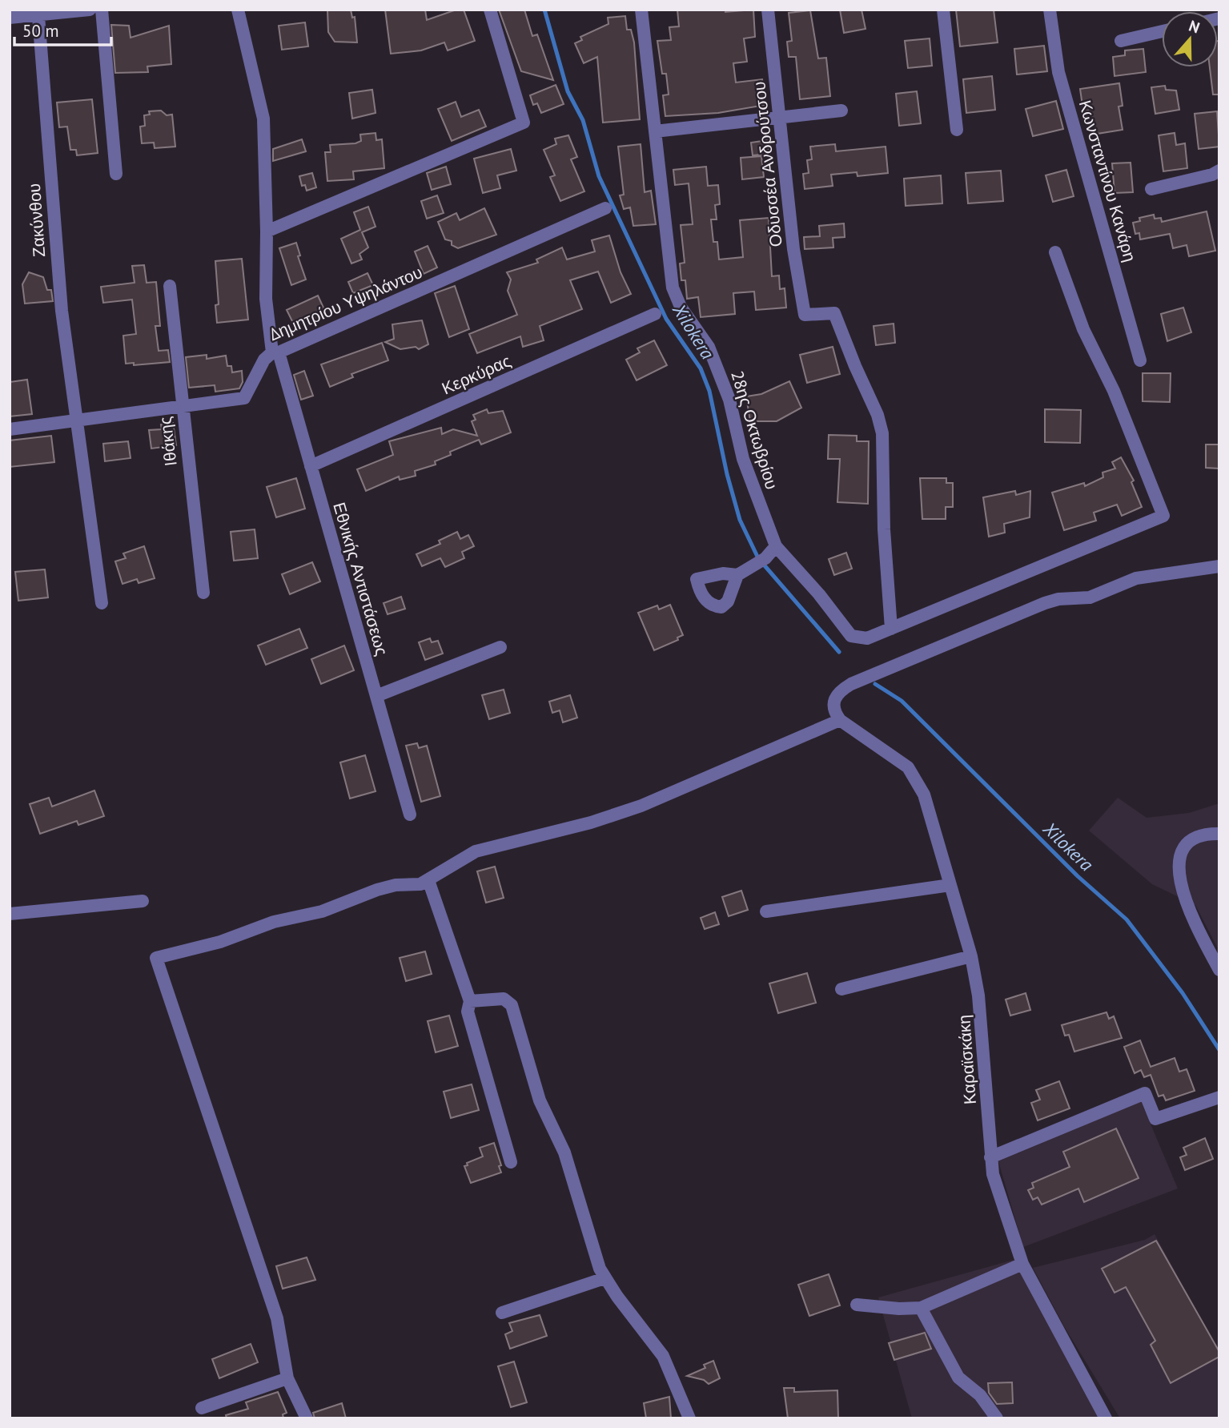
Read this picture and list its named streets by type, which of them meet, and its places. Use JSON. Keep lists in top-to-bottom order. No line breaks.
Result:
{"streets":{"street":["Οδυσσέα Ανδρούτσου","Κωνσταντίνου Κανάρη","Ζακύνθου","Δημητρίου Υψηλάντου","Κερκύρας","28ης Οκτωβρίου","Ιθάκης","Εθνικής Αντιστάσεως","Καραϊσκάκη"]},"crossings":[["Οδυσσέα Ανδρούτσου","28ης Οκτωβρίου"],["Ζακύνθου","Δημητρίου Υψηλάντου"],["Δημητρίου Υψηλάντου","Ιθάκης"],["Δημητρίου Υψηλάντου","Εθνικής Αντιστάσεως"],["Κερκύρας","Εθνικής Αντιστάσεως"]],"water":["Xilokera"],"scale_bar":"50 m","north":"top"}
